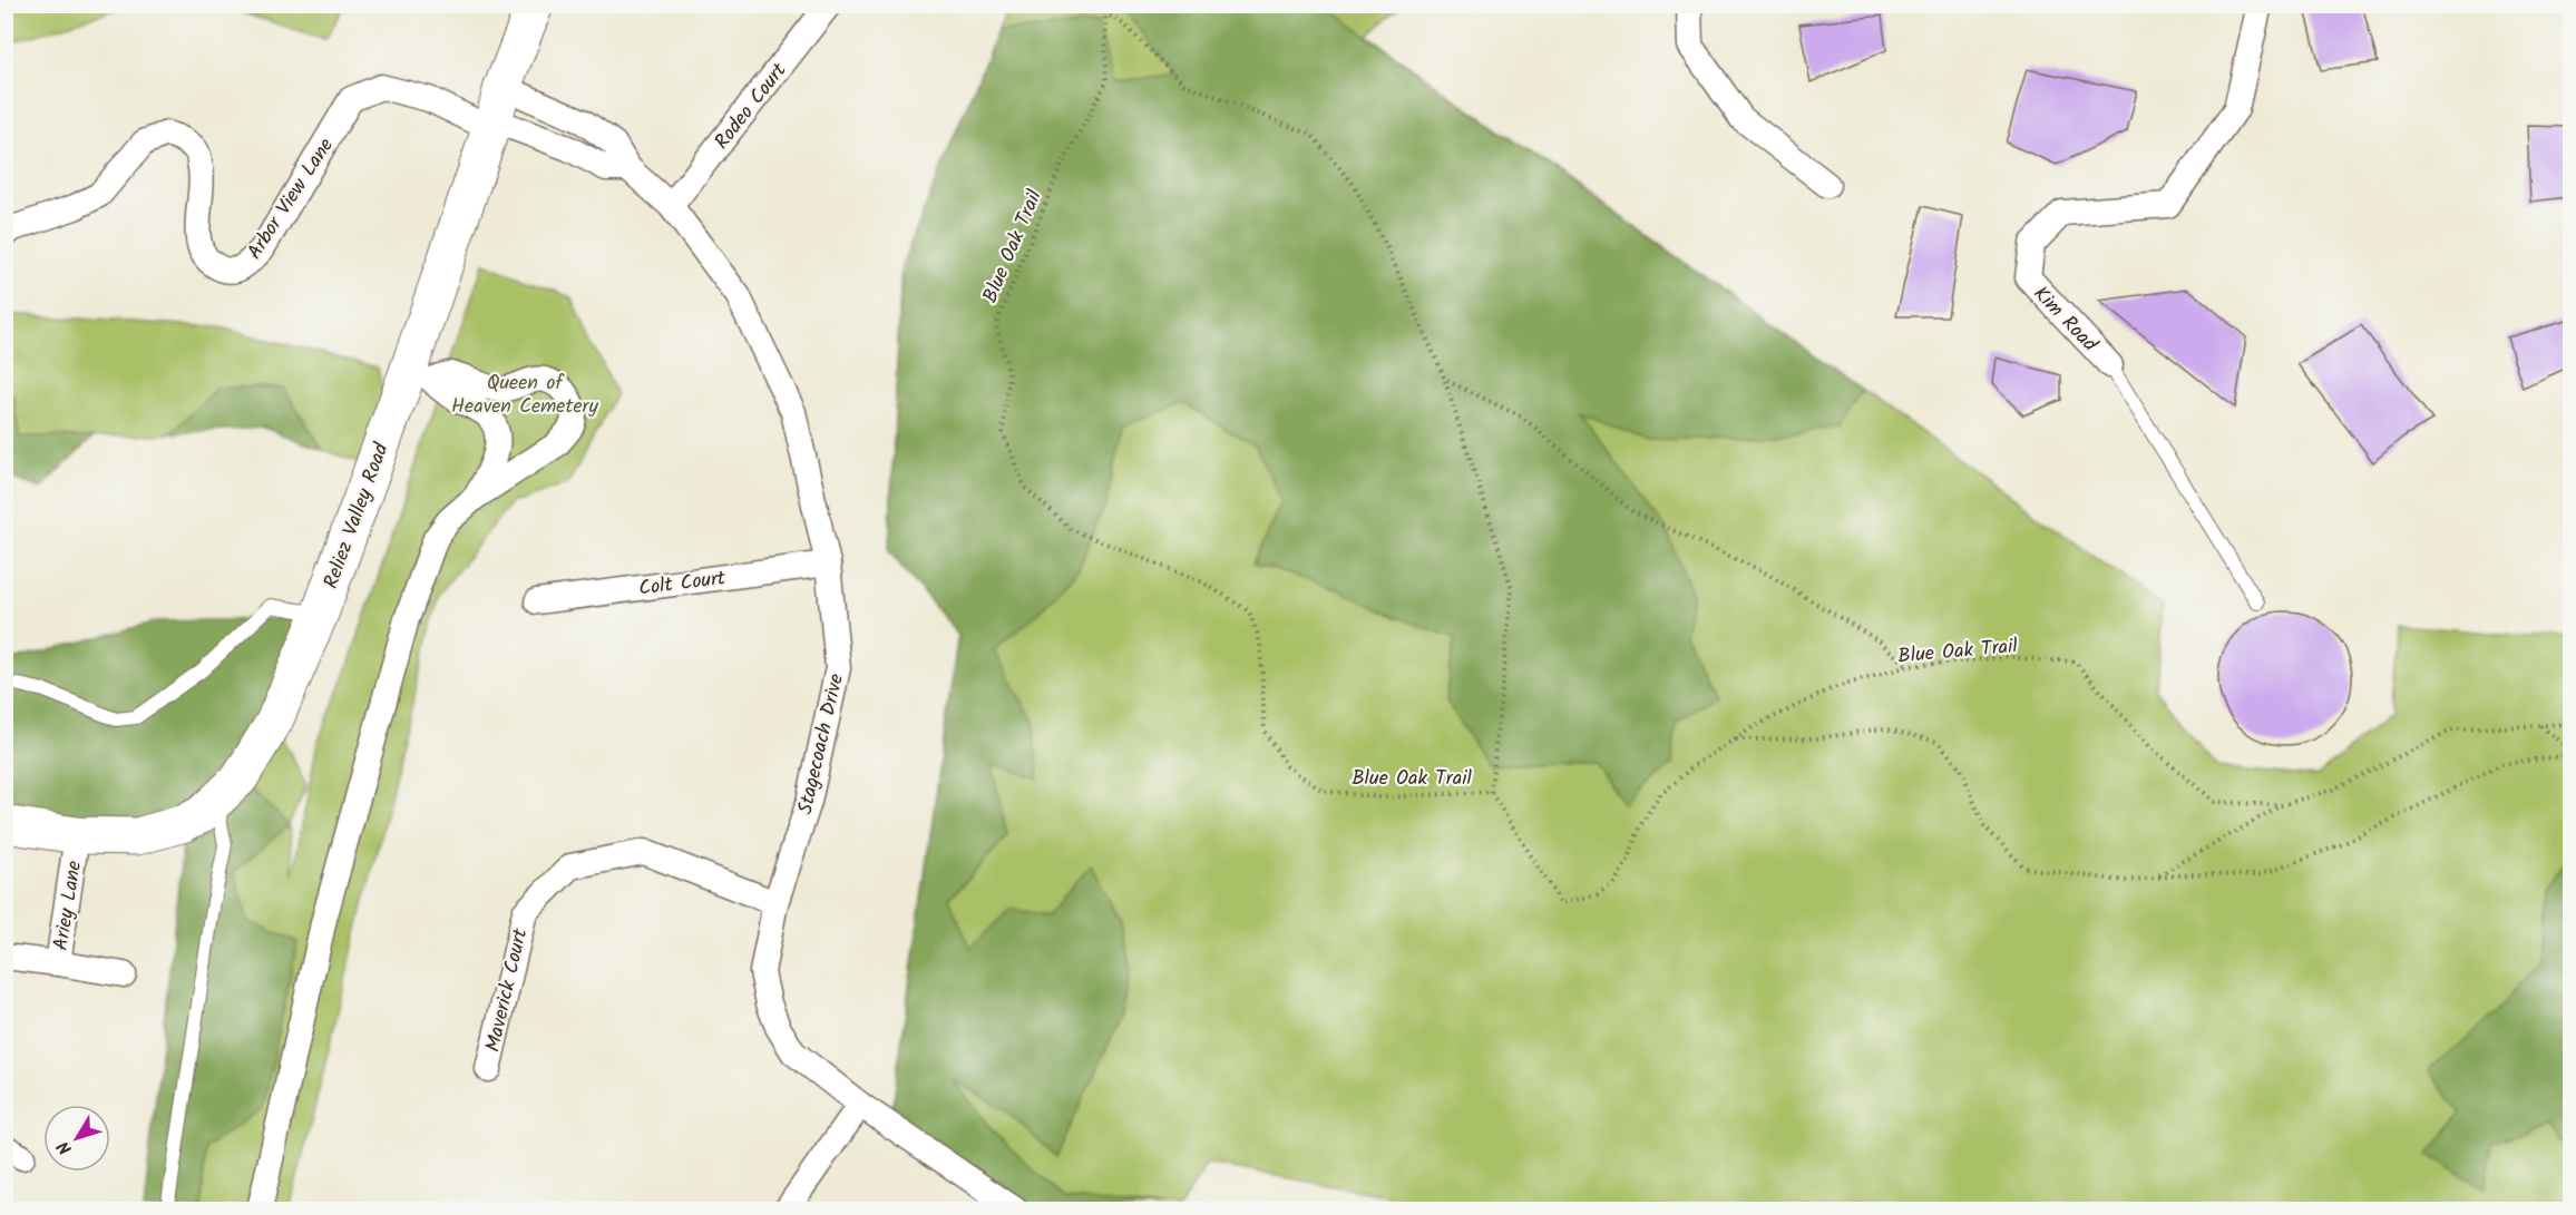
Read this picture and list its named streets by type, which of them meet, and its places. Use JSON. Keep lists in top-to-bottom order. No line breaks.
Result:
{"streets":{"main road":["Reliez Valley Road"],"street":["Rodeo Court","Arbor View Lane","Kim Road","Colt Court","Stagecoach Drive","Ariey Lane","Maverick Court"],"path":["Blue Oak Trail"]},"crossings":[["Rodeo Court","Stagecoach Drive"],["Arbor View Lane","Reliez Valley Road"],["Arbor View Lane","Stagecoach Drive"],["Reliez Valley Road","Stagecoach Drive"],["Reliez Valley Road","Ariey Lane"],["Colt Court","Stagecoach Drive"],["Stagecoach Drive","Maverick Court"]],"parks":["Queen of Heaven Cemetery"],"north":"bottom left"}
